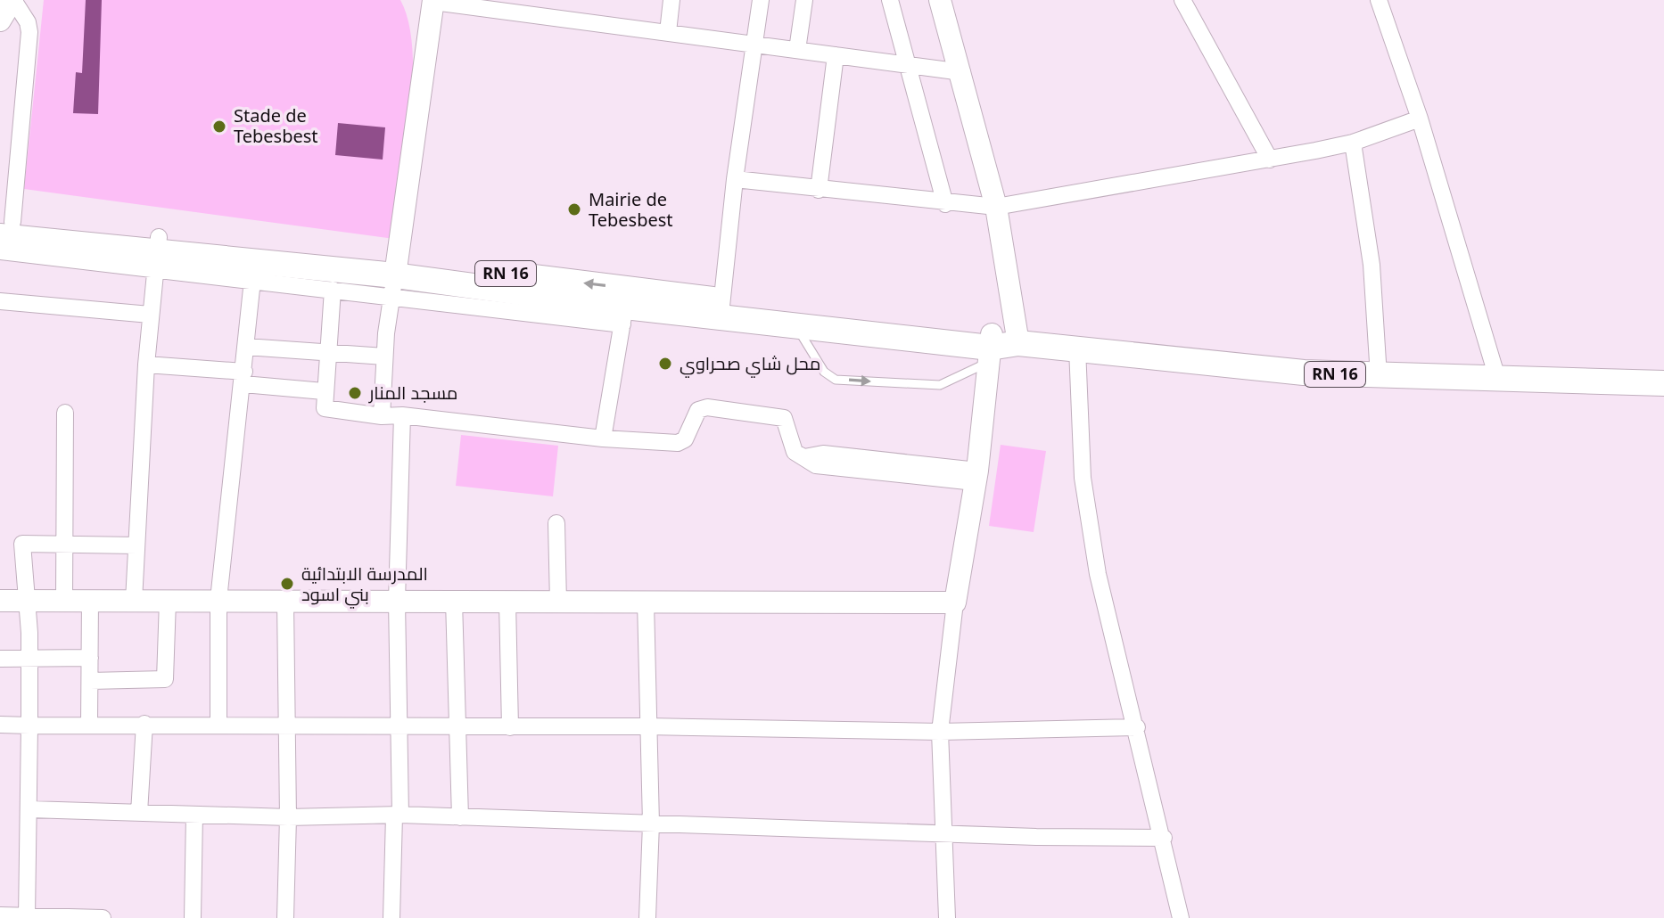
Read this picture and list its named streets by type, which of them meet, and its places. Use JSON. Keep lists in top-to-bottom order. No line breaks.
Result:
{"streets":{"main road":["RN 16"]},"places":["Stade de Tebesbest","Mairie de Tebesbest","محل شاي صحراوي","مسجد المنار","المدرسة الابتدائية بني اسود"]}
